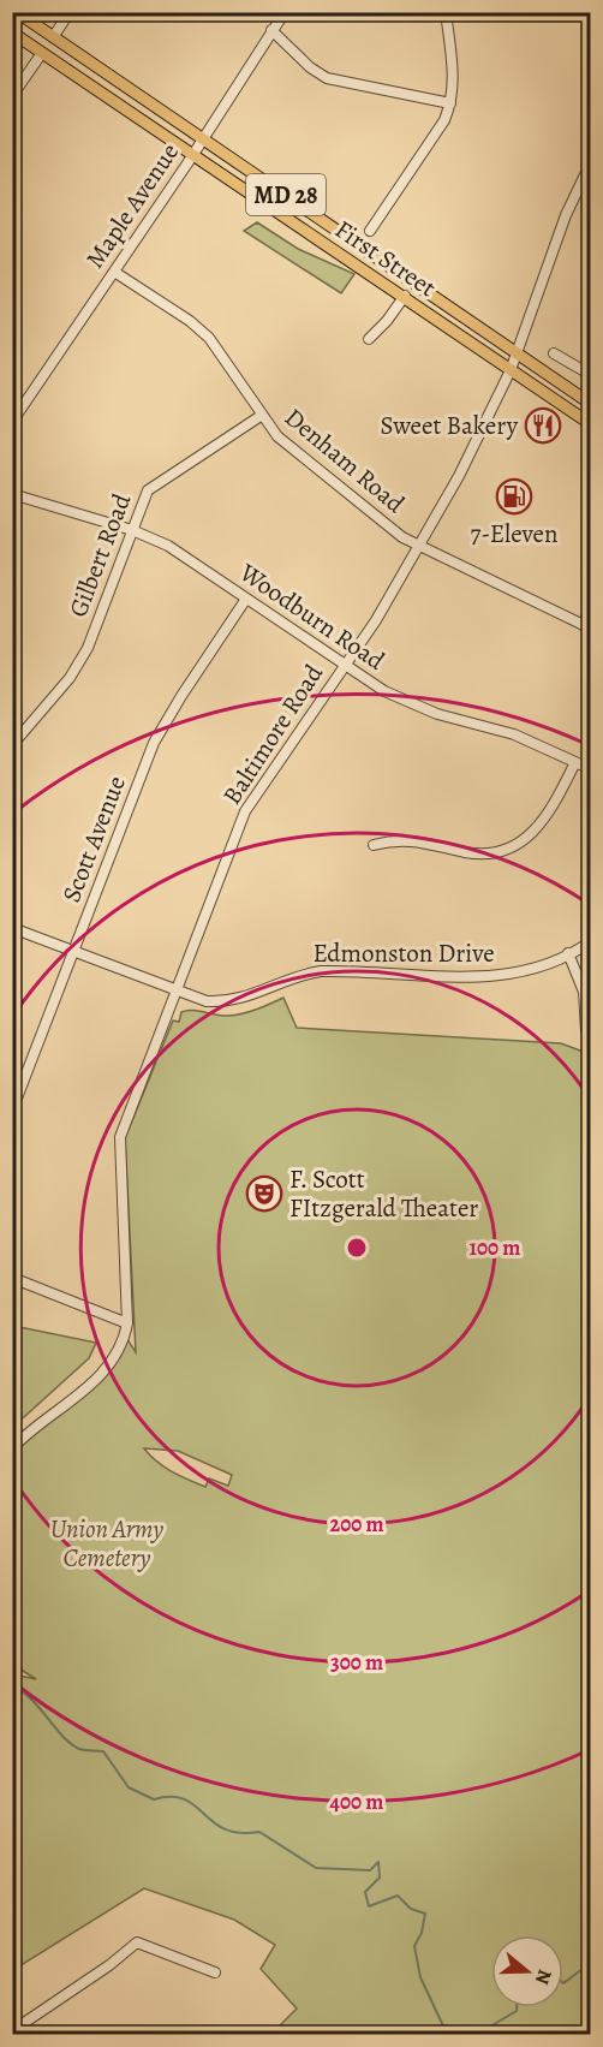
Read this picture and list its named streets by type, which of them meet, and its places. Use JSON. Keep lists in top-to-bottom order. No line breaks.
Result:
{"streets":{"main road":["MD 28","First Street"],"street":["Maple Avenue","Denham Road","Gilbert Road","Woodburn Road","Baltimore Road","Scott Avenue","Edmonston Drive"]},"crossings":[["Maple Avenue","First Street"],["Maple Avenue","Denham Road"],["First Street","Baltimore Road"],["Denham Road","Gilbert Road"],["Denham Road","Baltimore Road"],["Gilbert Road","Woodburn Road"],["Woodburn Road","Baltimore Road"],["Woodburn Road","Scott Avenue"],["Baltimore Road","Edmonston Drive"],["Scott Avenue","Edmonston Drive"]],"parks":["Union Army Cemetery"],"places":{"restaurant":["Sweet Bakery"],"fuel station":["7-Eleven"],"theatre":["F. Scott FItzgerald Theater"]},"north":"right","rings":["100 m","200 m","300 m","400 m"]}
